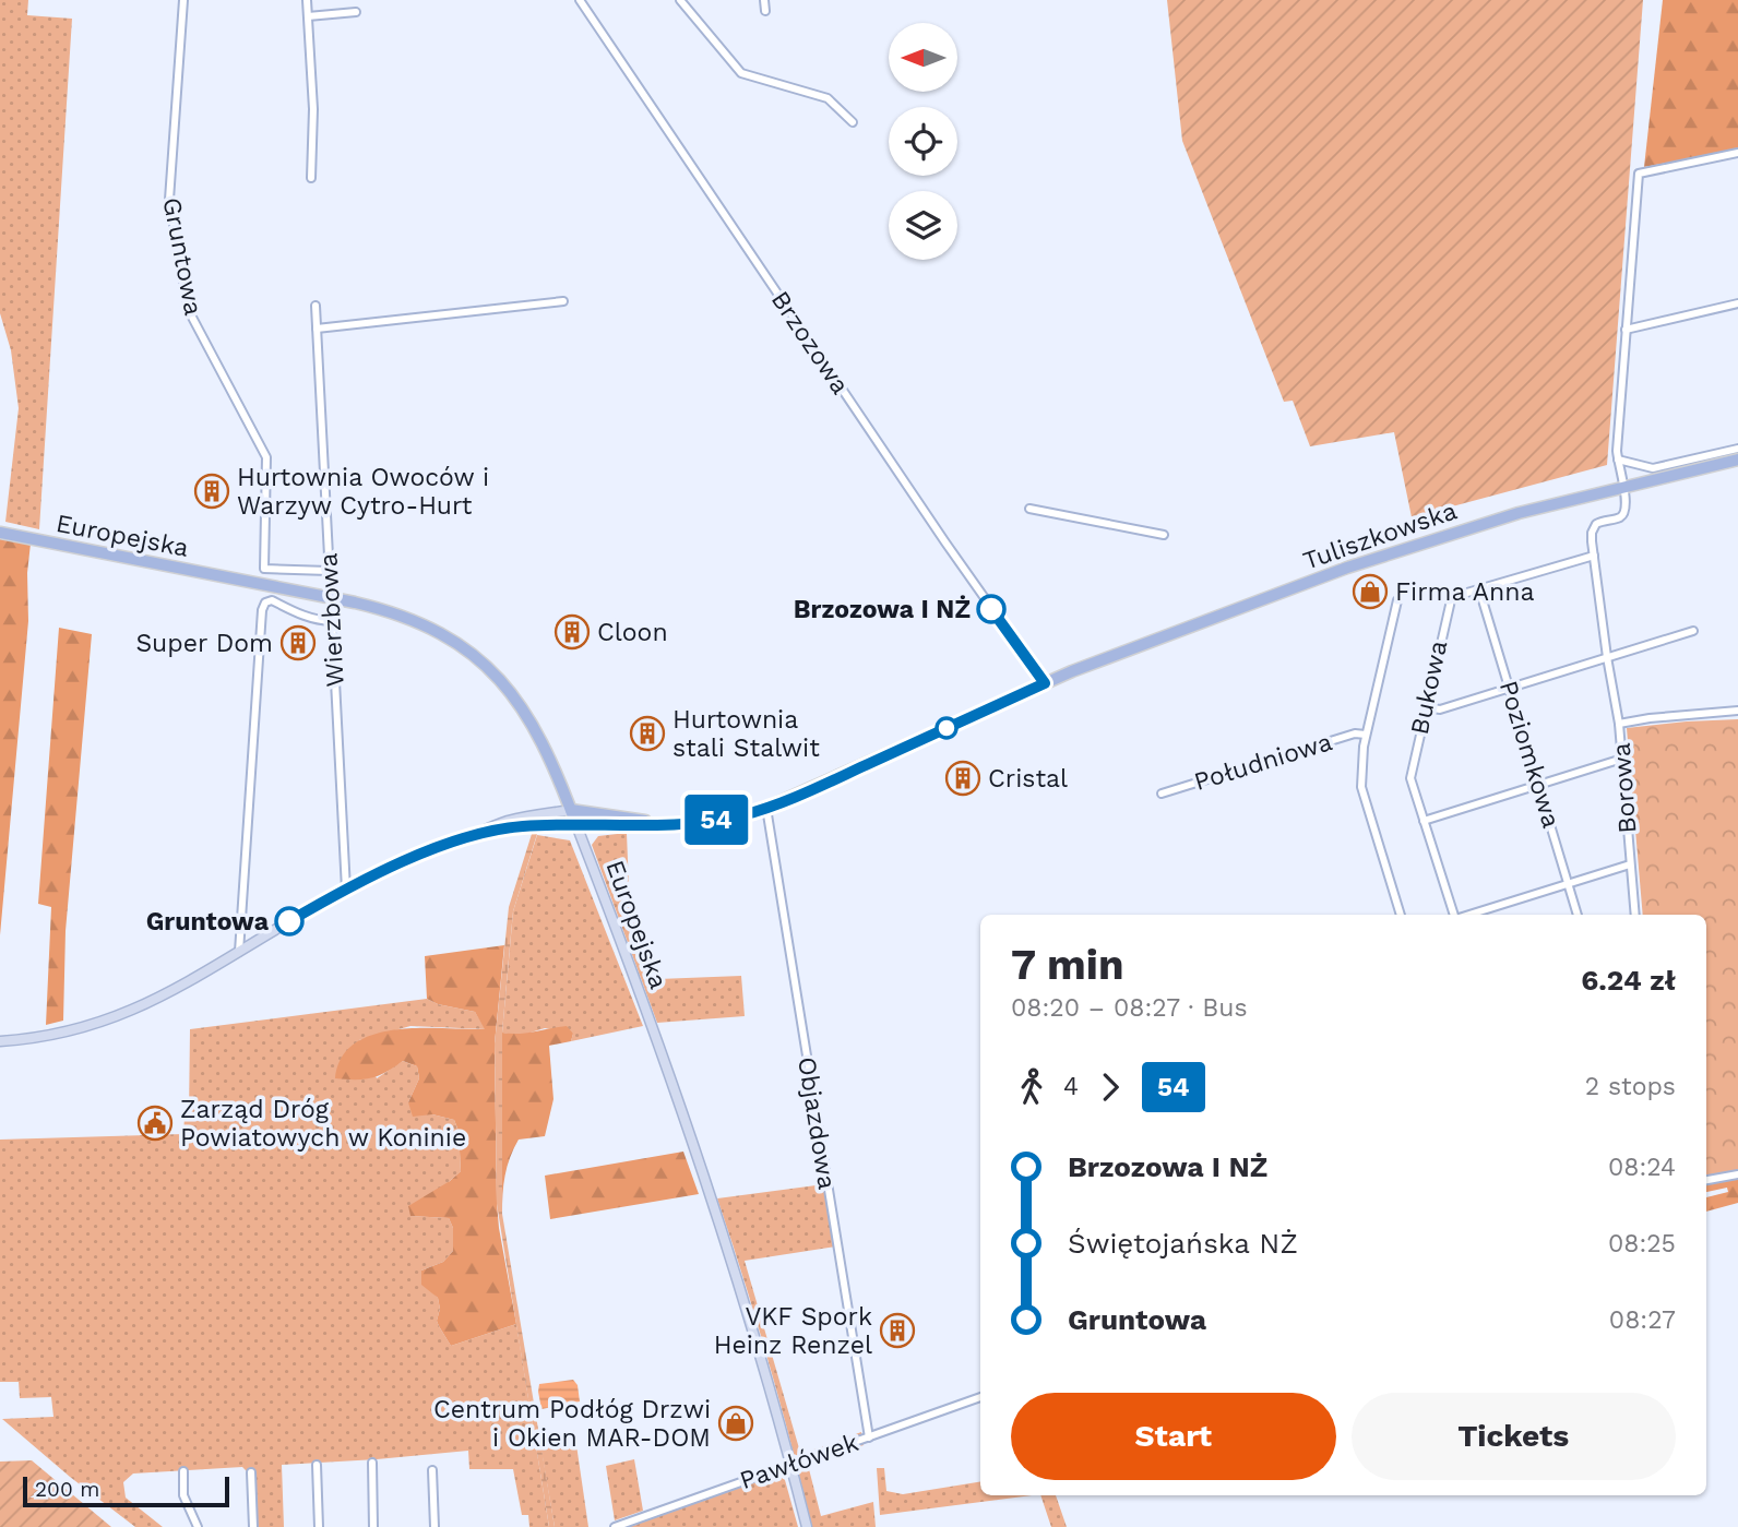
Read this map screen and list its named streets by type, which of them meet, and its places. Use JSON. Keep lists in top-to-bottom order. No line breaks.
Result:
{"streets":{"main road":["Europejska","Tuliszkowska"],"street":["Gruntowa","Brzozowa","Wierzbowa","Bukowa","Poziomkowa","Południowa","Borowa","Objazdowa","Pawłówek"]},"crossings":[["Gruntowa","Wierzbowa"],["Brzozowa","Tuliszkowska"],["Europejska","Wierzbowa"],["Europejska","Pawłówek"],["Tuliszkowska","Borowa"],["Tuliszkowska","Objazdowa"],["Bukowa","Poziomkowa"],["Bukowa","Borowa"],["Objazdowa","Pawłówek"]],"places":{"building":["Hurtownia Owoców i Warzyw Cytro-Hurt","Cloon","Super Dom","Hurtownia stali Stalwit","Cristal","VKF Spork Heinz Renzel"],"shop":["Firma Anna","Centrum Podłóg Drzwi i Okien MAR-DOM"],"other":["Brzozowa I NŻ","Gruntowa"],"public building":["Zarząd Dróg Powiatowych w Koninie"]},"lines":["bus line 54"],"scale_bar":"200 m","north":"left","page":{"on_map":"54","heading":["7 min","08:20 – 08:27 · Bus","6.24 zł"],"legs":["4","54","2 stops"],"list":[{"name":"Brzozowa I NŻ","value":"08:24"},{"name":"Świętojańska NŻ","value":"08:25"},{"name":"Gruntowa","value":"08:27"}],"buttons":["Start","Tickets"],"scale":"200 m"}}
